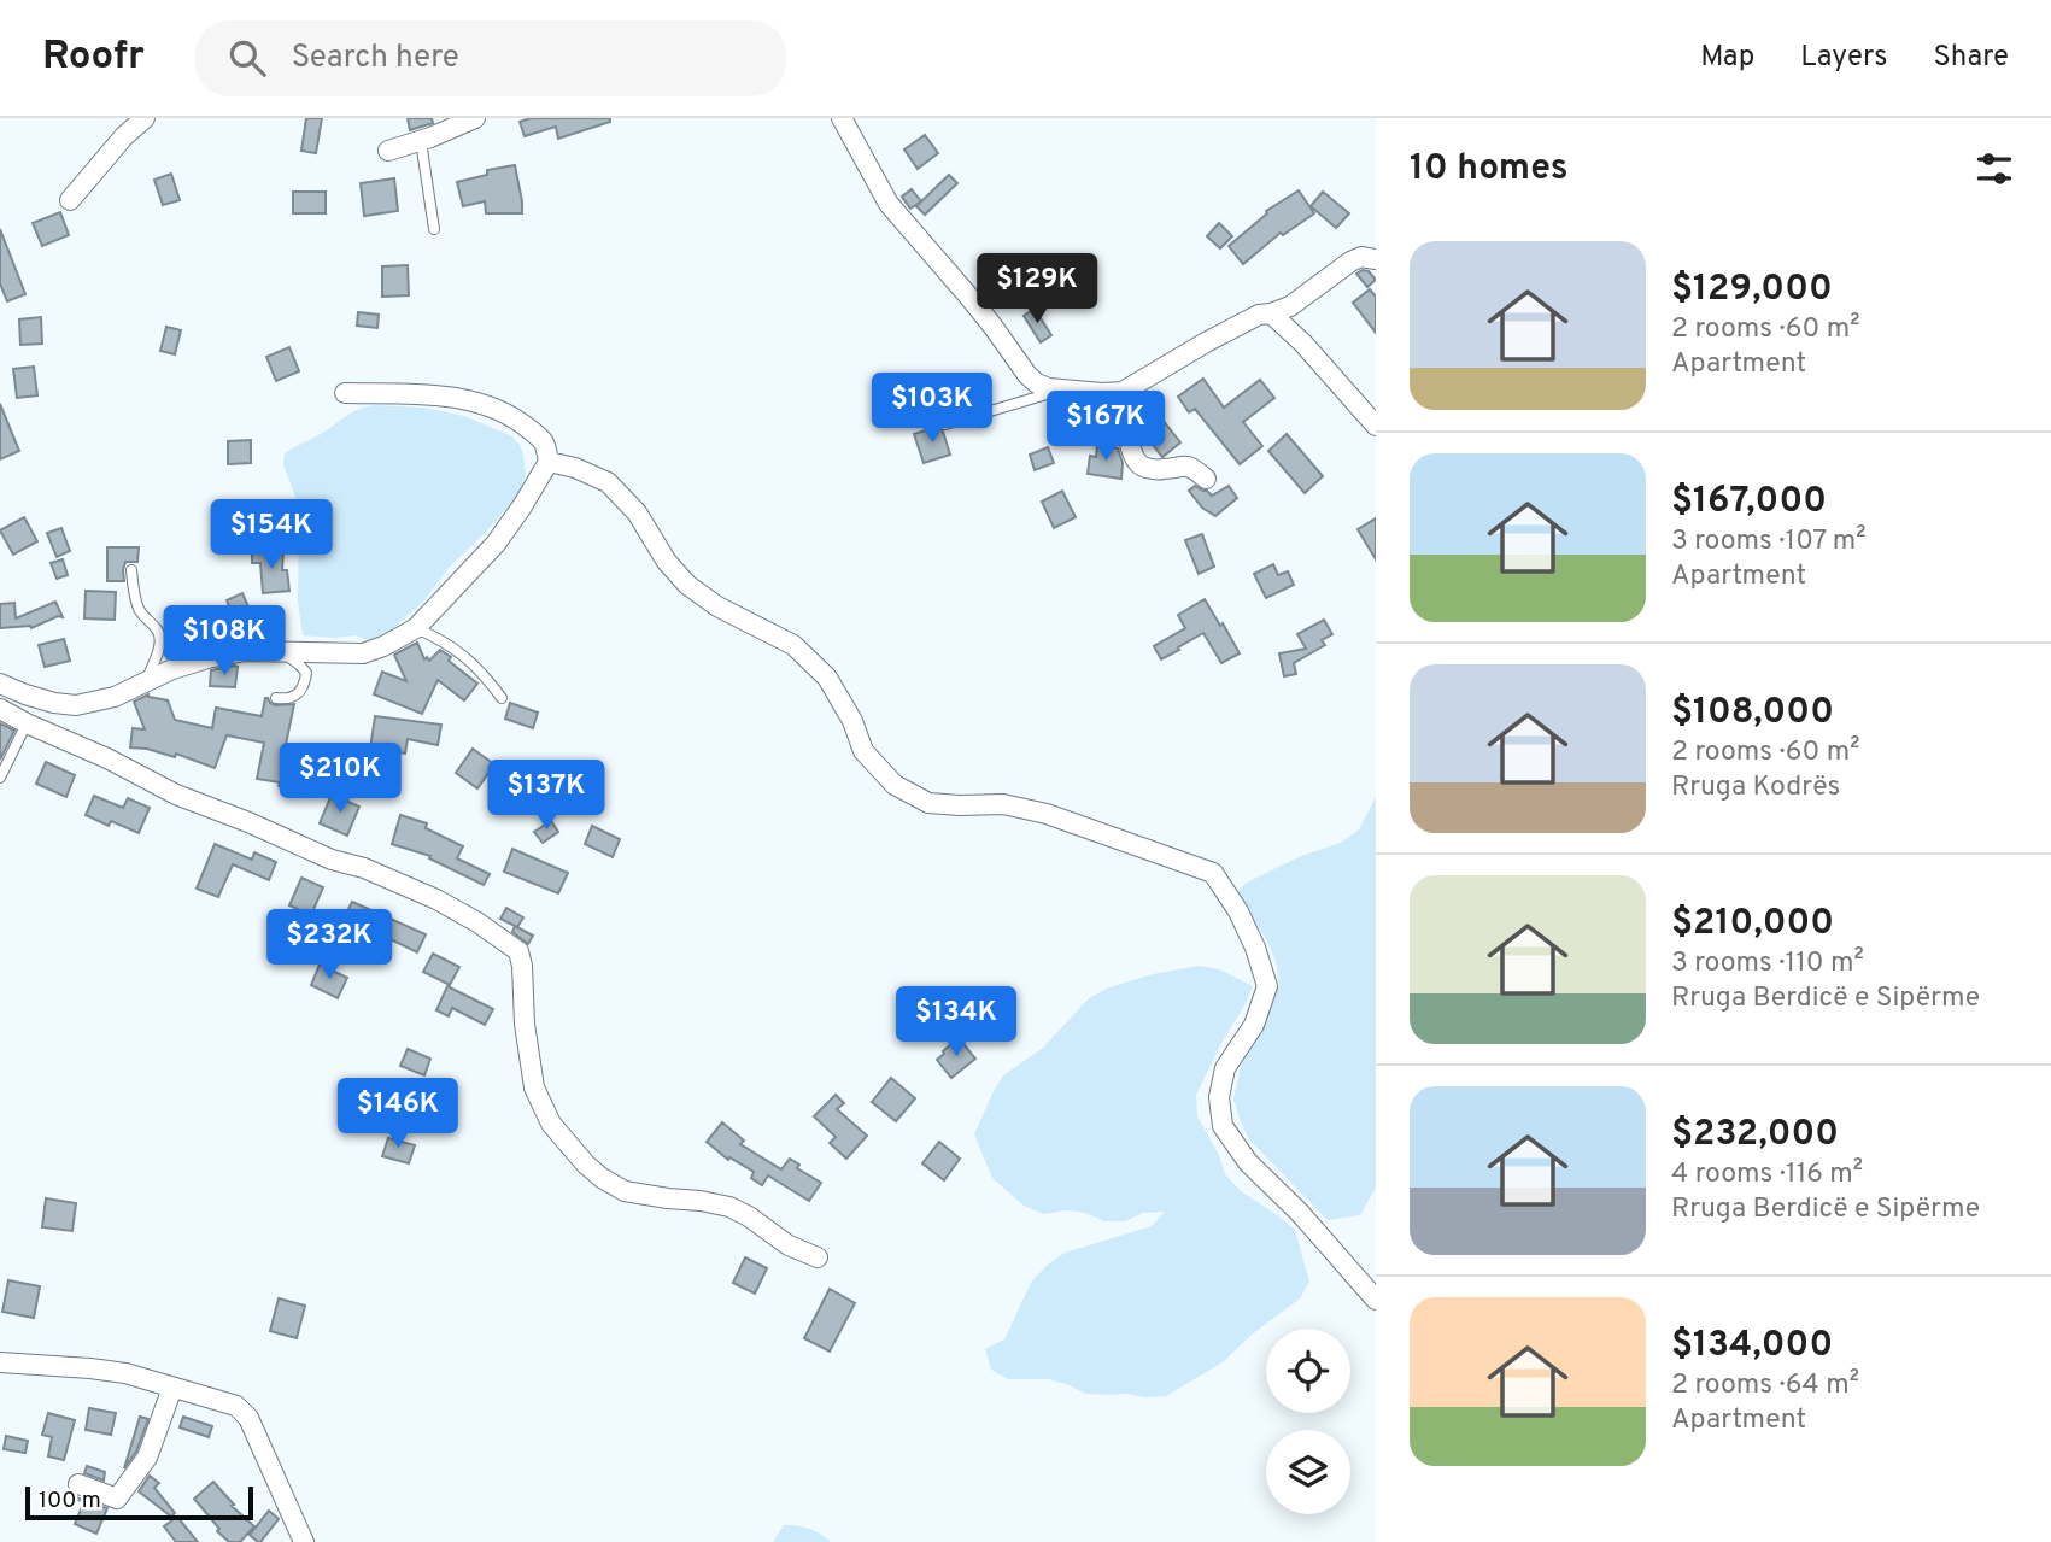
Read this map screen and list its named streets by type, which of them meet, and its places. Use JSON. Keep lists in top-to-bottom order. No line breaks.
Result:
{"scale_bar":"100 m","page":{"header":"Roofr","search":"Search here","nav":["Map","Layers","Share"],"heading":"10 homes","list":[{"name":"$129,000","note":"2 rooms · 60 m² · Apartment"},{"name":"$167,000","note":"3 rooms · 107 m² · Apartment"},{"name":"$108,000","note":"2 rooms · 60 m² · Rruga Kodrës"},{"name":"$210,000","note":"3 rooms · 110 m² · Rruga Berdicë e Sipërme"},{"name":"$232,000","note":"4 rooms · 116 m² · Rruga Berdicë e Sipërme"},{"name":"$134,000","note":"2 rooms · 64 m² · Apartment"}],"price":["$129K","$103K","$167K","$154K","$108K","$210K","$137K","$232K","$134K","$146K"],"scale":"100 m"}}
